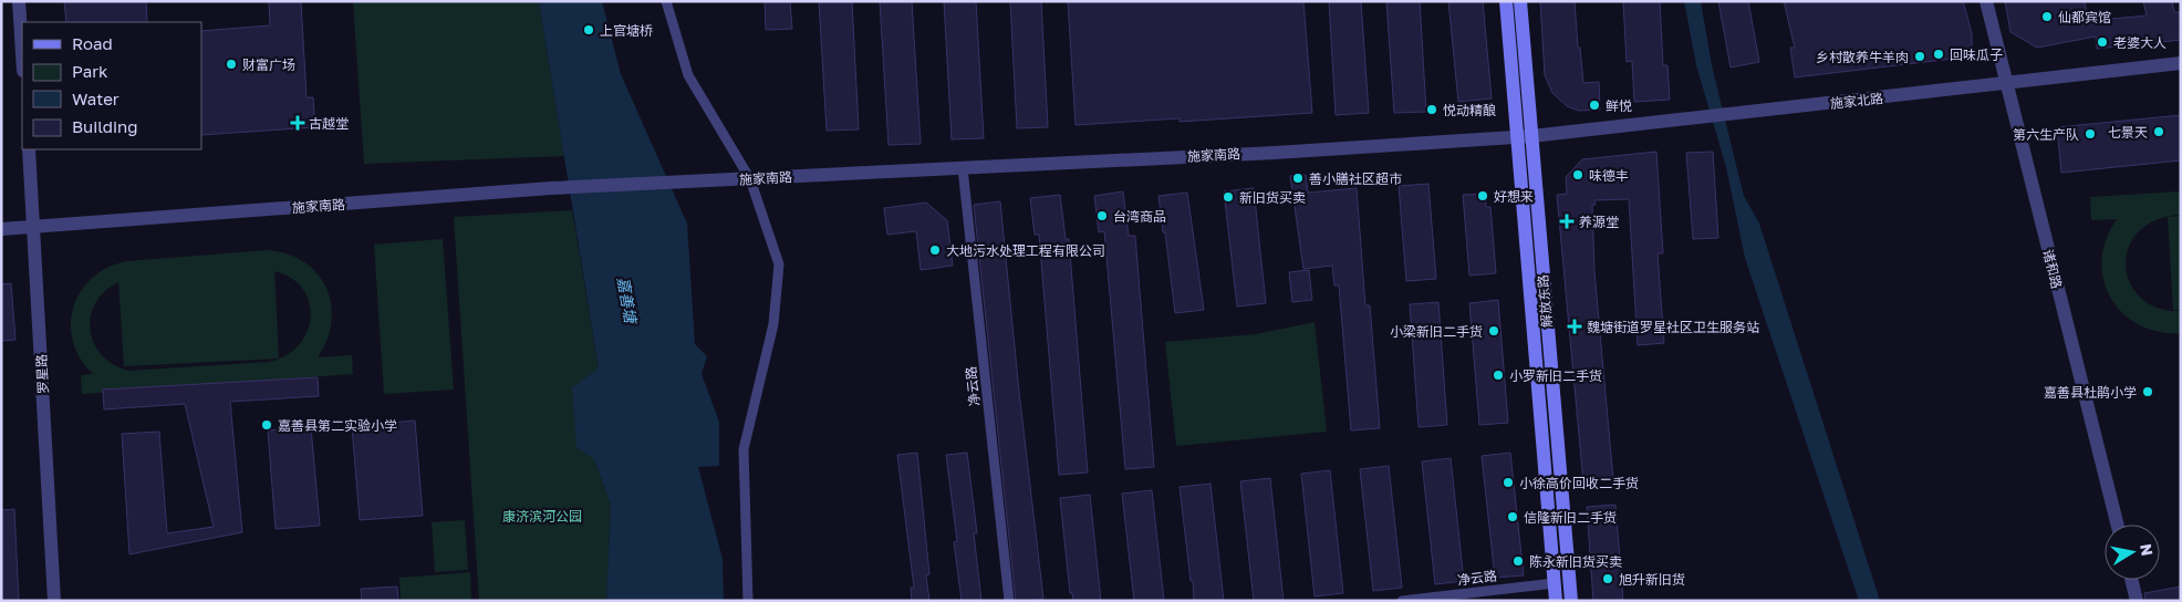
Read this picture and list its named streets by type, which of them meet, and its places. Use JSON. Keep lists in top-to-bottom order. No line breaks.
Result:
{"streets":{"main road":["解放东路"],"street":["施家北路","施家南路","诸和路","罗星路"],"lane":["净云路"]},"crossings":[["施家北路","施家南路"],["施家北路","诸和路"],["施家北路","解放东路"],["施家南路","解放东路"],["施家南路","罗星路"],["施家南路","净云路"],["解放东路","净云路"]],"water":["嘉善塘"],"parks":["康济滨河公园"],"places":{"other":["仙都宾馆","上官塘桥","老婆大人","回味瓜子","乡村散养牛羊肉","财富广场","鲜悦","悦动精酿","七景天","第六生产队","味德丰","善小膳社区超市","好想来","新旧货买卖","台湾商品","大地污水处理工程有限公司","小梁新旧二手货","小罗新旧二手货","嘉善县杜鹃小学","嘉善县第二实验小学","小徐高价回收二手货","信隆新旧二手货","陈永新旧货买卖","旭升新旧货"],"health":["古越堂","养源堂","魏塘街道罗星社区卫生服务站"]},"legend":["Road","Park","Water","Building"],"north":"right"}
